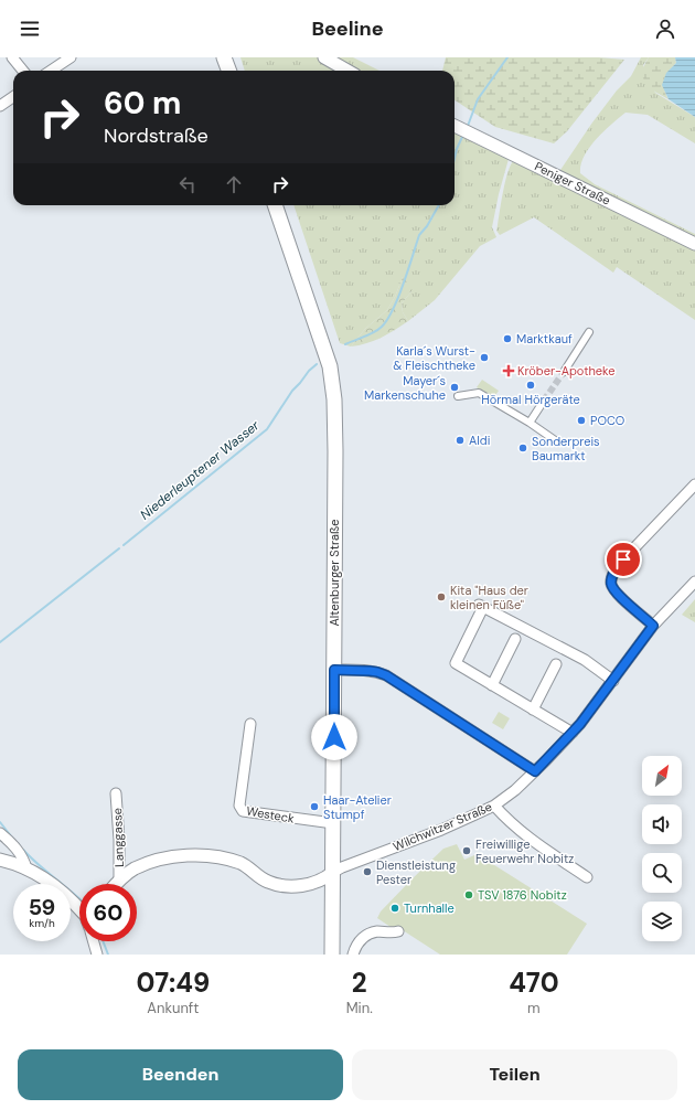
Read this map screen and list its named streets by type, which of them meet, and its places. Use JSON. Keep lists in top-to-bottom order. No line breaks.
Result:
{"streets":{"main road":["Altenburger Straße"],"street":["Peniger Straße","Westeck","Wilchwitzer Straße","Langgasse"]},"crossings":[["Altenburger Straße","Westeck"],["Altenburger Straße","Wilchwitzer Straße"],["Altenburger Straße","Langgasse"],["Wilchwitzer Straße","Langgasse"]],"water":["Niederleuptener Wasser"],"places":{"other":["Marktkauf","Karla´s Wurst- & Fleischtheke","Hörmal Hörgeräte","Mayer´s Markenschuhe","POCO","Aldi","Sonderpreis Baumarkt","Kita \"Haus der kleinen Füße\"","Haar-Atelier Stumpf","Freiwillige Feuerwehr Nobitz","Dienstleistung Pester","TSV 1876 Nobitz","Turnhalle"],"health":["Kröber-Apotheke"]},"north":"top right","page":{"header":"Beeline","turn":["60 m","Nordstraße"],"speed":"59 km/h","limit":"60","eta":["07:49","Ankunft","2","Min.","470","m"],"buttons":["Beenden","Teilen"]}}
